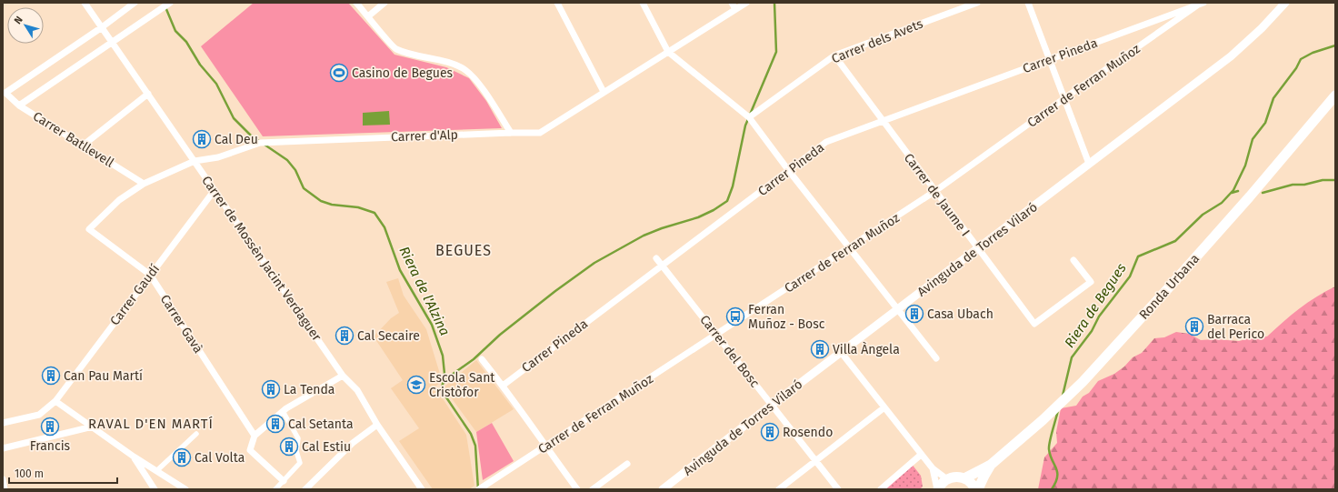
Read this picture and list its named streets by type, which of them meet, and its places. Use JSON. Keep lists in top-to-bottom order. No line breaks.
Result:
{"streets":{"main road":["Ronda Urbana"],"street":["Carrer dels Avets","Carrer Pineda","Carrer de Ferran Muñoz","Carrer d'Alp","Carrer Batllevell","Carrer de Jaume I","Avinguda de Torres Vilaró","Carrer de Mossèn Jacint Verdaguer","Carrer Gaudí","Carrer Gavà","Carrer del Bosc"]},"crossings":[["Carrer dels Avets","Carrer de Jaume I"],["Carrer Pineda","Carrer de Ferran Muñoz"],["Carrer Pineda","Carrer de Jaume I"],["Carrer Pineda","Carrer del Bosc"],["Carrer de Ferran Muñoz","Carrer de Jaume I"],["Carrer de Ferran Muñoz","Carrer del Bosc"],["Carrer d'Alp","Carrer Batllevell"],["Carrer d'Alp","Carrer de Mossèn Jacint Verdaguer"],["Carrer d'Alp","Carrer Gavà"],["Carrer Batllevell","Carrer de Mossèn Jacint Verdaguer"],["Carrer de Jaume I","Avinguda de Torres Vilaró"],["Avinguda de Torres Vilaró","Carrer del Bosc"],["Carrer de Mossèn Jacint Verdaguer","Carrer Gaudí"],["Carrer Gaudí","Carrer Gavà"]],"districts":["BEGUES","RAVAL D'EN MARTÍ"],"water":["Riera de l'Alzina","Riera de Begues"],"places":{"sports":["Casino de Begues"],"building":["Cal Deu","Casa Ubach","Barraca del Perico","Cal Secaire","Villa Àngela","Can Pau Martí","La Tenda","Cal Setanta","Francis","Rosendo","Cal Estiu","Cal Volta"],"bus stop":["Ferran Muñoz - Bosc"],"school or university":["Escola Sant Cristòfor"]},"scale_bar":"100 m","north":"top left"}
